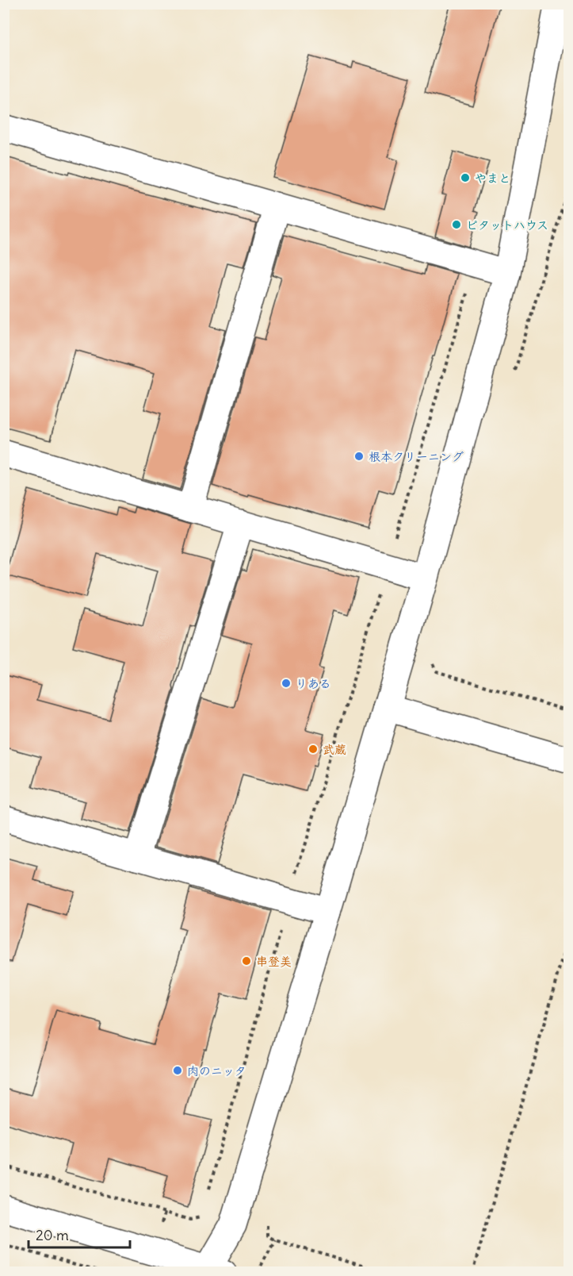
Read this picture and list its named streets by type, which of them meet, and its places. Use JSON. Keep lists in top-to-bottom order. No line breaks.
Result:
{"places":["やまと","ピタットハウス","根本クリーニング","りある","武蔵","串登美","肉のニッタ"],"scale_bar":"20 m"}
